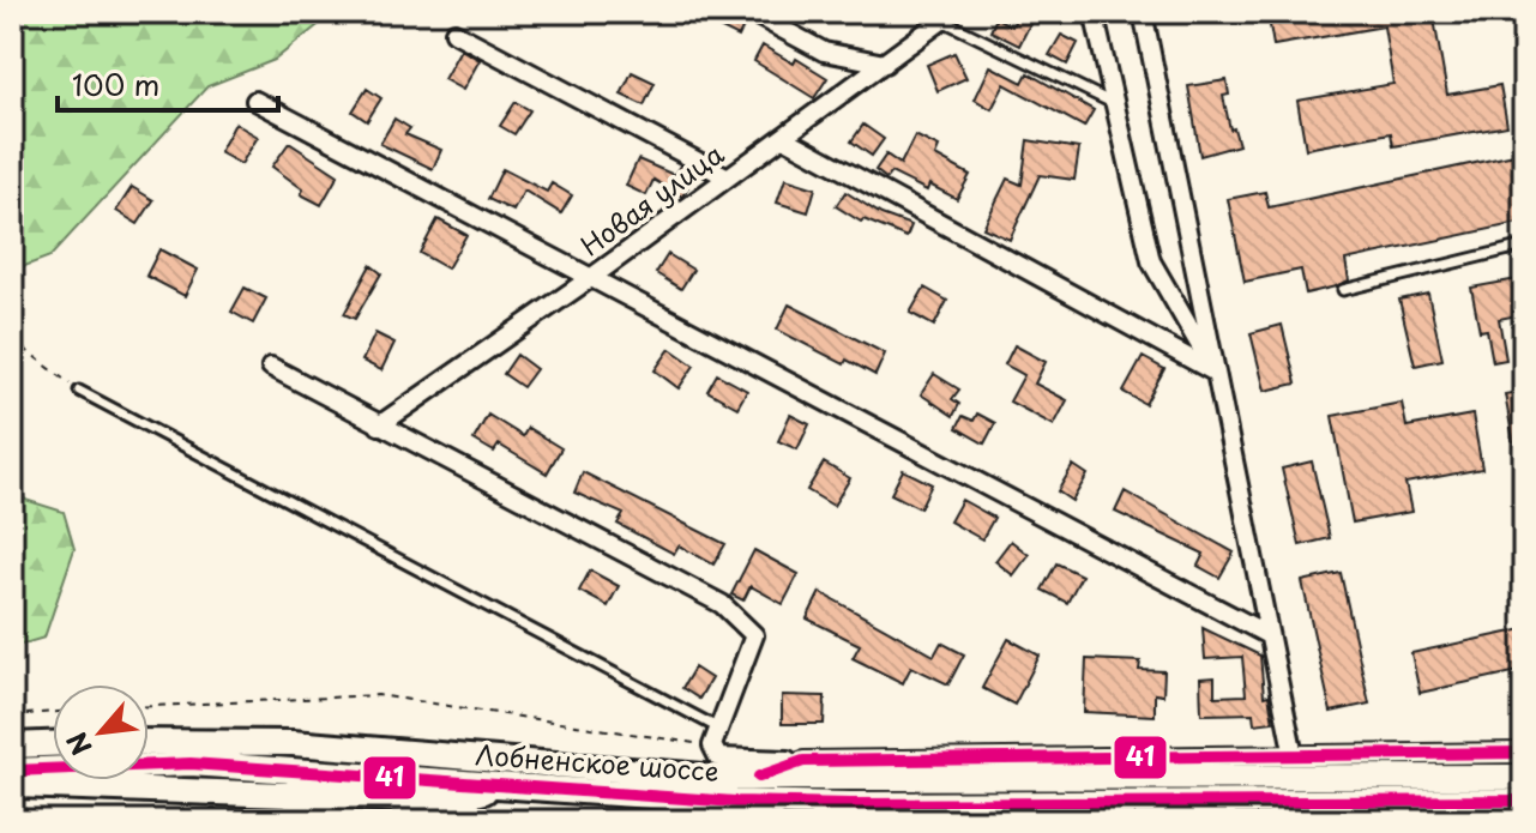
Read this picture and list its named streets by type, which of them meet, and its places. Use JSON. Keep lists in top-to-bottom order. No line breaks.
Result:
{"streets":{"main road":["Лобненское шоссе"],"street":["Новая улица"]},"lines":["transit line 41"],"scale_bar":"100 m","north":"bottom left"}
